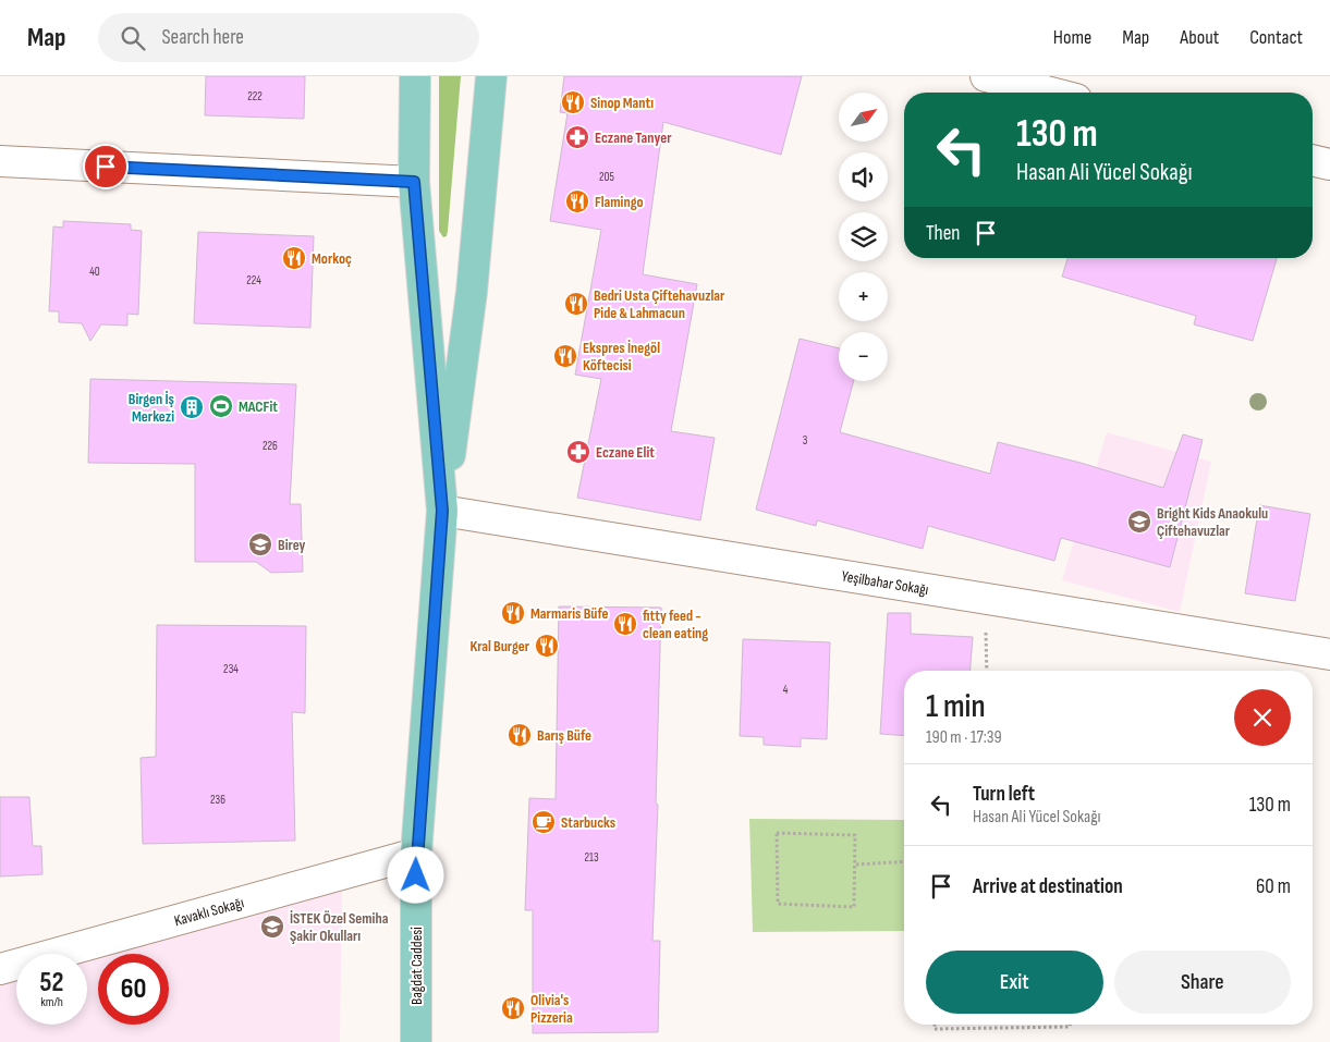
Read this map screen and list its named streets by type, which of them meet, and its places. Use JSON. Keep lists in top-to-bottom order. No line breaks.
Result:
{"streets":{"main road":["Bağdat Caddesi"],"street":["Yeşilbahar Sokağı","Kavaklı Sokağı"]},"crossings":[["Yeşilbahar Sokağı","Bağdat Caddesi"],["Kavaklı Sokağı","Bağdat Caddesi"]],"places":{"restaurant":["Sinop Mantı","Flamingo","Morkoç","Bedri Usta Çiftehavuzlar Pide & Lahmacun","Ekspres İnegöl Köftecisi","Marmaris Büfe","fitty feed - clean eating","Kral Burger","Barış Büfe","Olivia's Pizzeria"],"pharmacy":["Eczane Tanyer","Eczane Elit"],"sports":["MACFit"],"building":["Birgen İş Merkezi"],"school or university":["Bright Kids Anaokulu Çiftehavuzlar","Birey","İSTEK Özel Semiha Şakir Okulları"],"cafe":["Starbucks"]},"house_numbers":["222","205","40","224","3","226","234","4","236","213"],"north":"top right","page":{"header":"Map","search":"Search here","nav":["Home","Map","About","Contact"],"map_buttons":["+","−"],"turn":["130 m","Hasan Ali Yücel Sokağı"],"then":"Then","heading":["1 min","190 m · 17:39"],"list":[{"name":"Turn left","note":"Hasan Ali Yücel Sokağı","value":"130 m"},{"name":"Arrive at destination","value":"60 m"}],"buttons":["Exit","Share"],"speed":"52 km/h","limit":"60"}}
